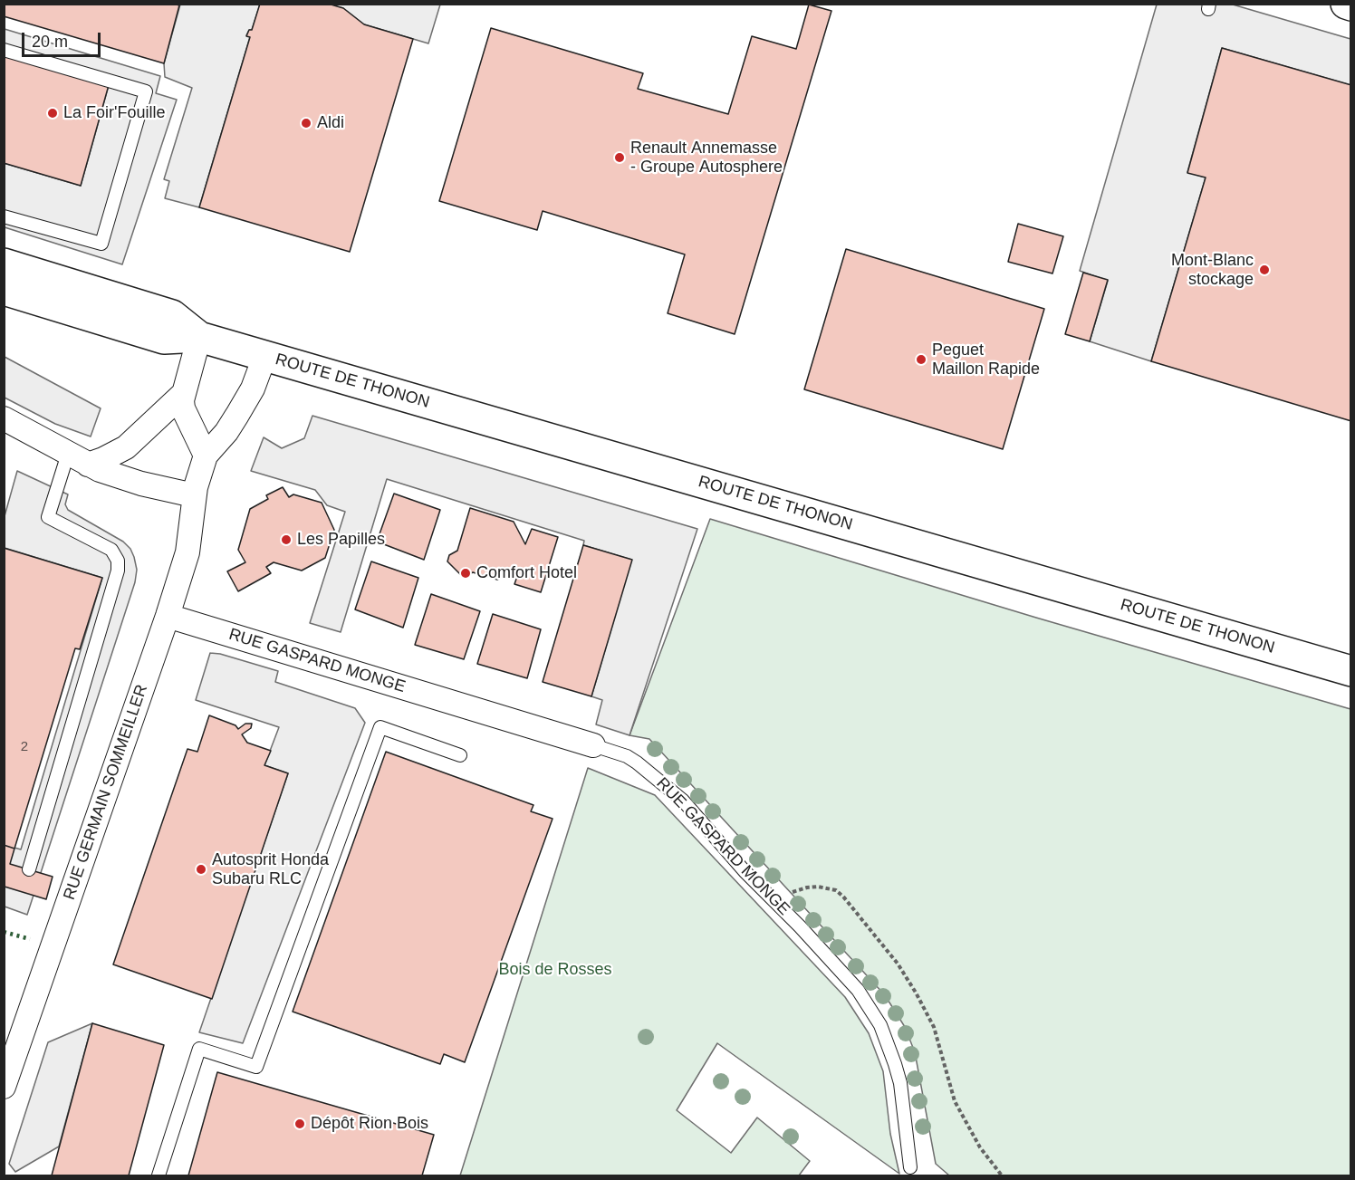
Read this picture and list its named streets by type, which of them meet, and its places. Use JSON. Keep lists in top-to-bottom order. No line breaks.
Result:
{"streets":{"main road":["ROUTE DE THONON"],"street":["RUE GASPARD MONGE","RUE GERMAIN SOMMEILLER"]},"crossings":[["ROUTE DE THONON","RUE GERMAIN SOMMEILLER"],["RUE GASPARD MONGE","RUE GERMAIN SOMMEILLER"]],"parks":["Bois de Rosses"],"places":["La Foir'Fouille","Aldi","Renault Annemasse - Groupe Autosphere","Mont-Blanc stockage","Peguet Maillon Rapide","Les Papilles","Comfort Hotel","Autosprit Honda Subaru RLC","Dépôt Rion Bois"],"house_numbers":["2"],"scale_bar":"20 m"}
